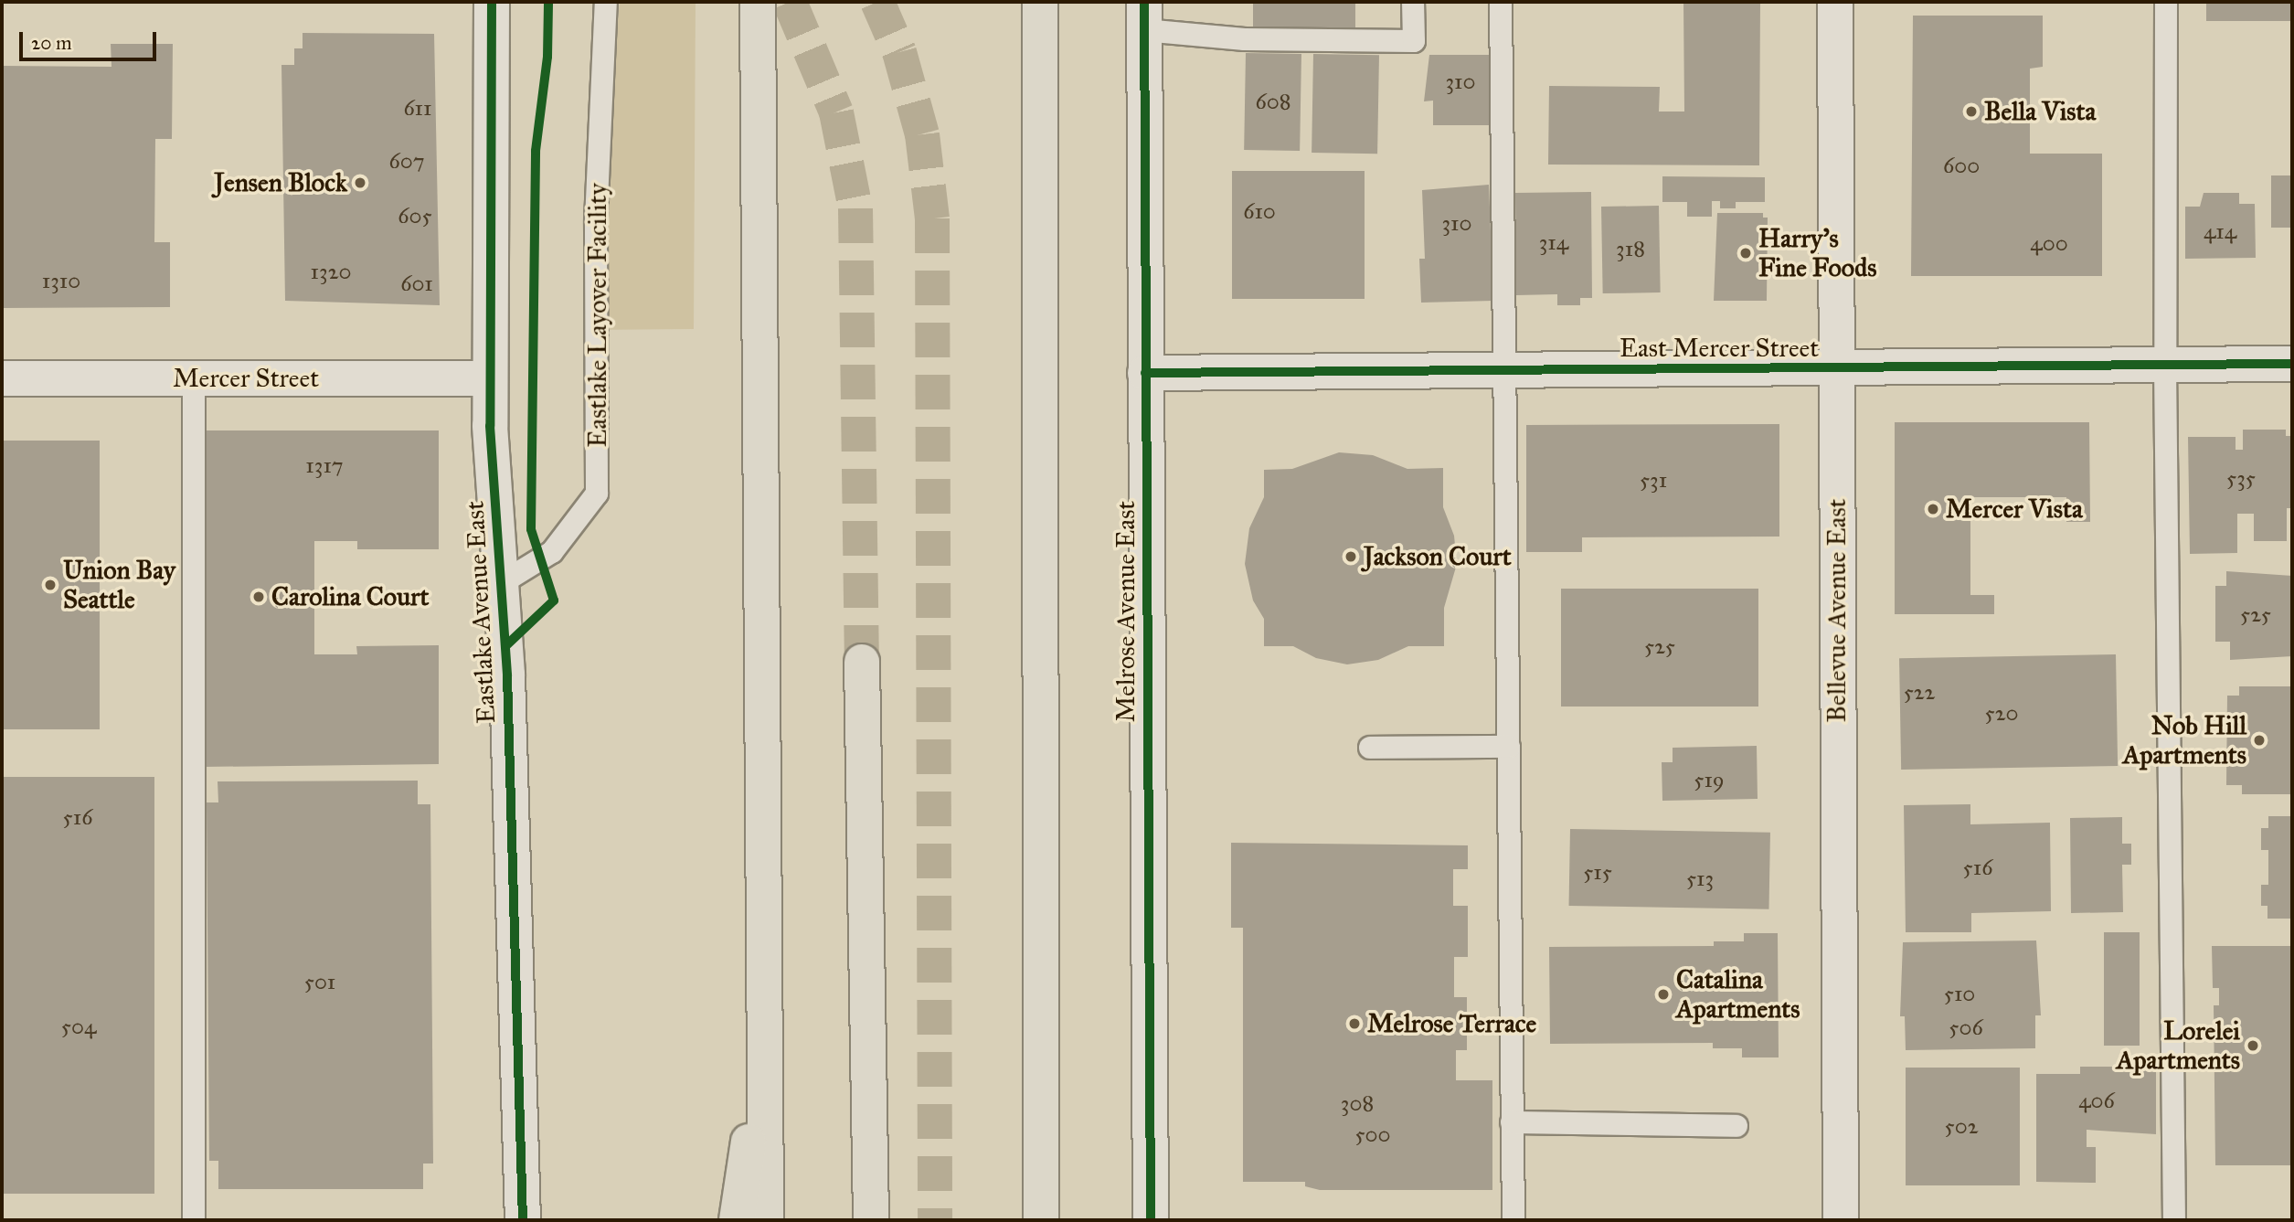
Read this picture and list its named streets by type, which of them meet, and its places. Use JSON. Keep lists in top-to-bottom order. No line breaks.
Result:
{"streets":{"street":["East Mercer Street","Mercer Street","Bellevue Avenue East","Melrose Avenue East","Eastlake Avenue East"],"lane":["Eastlake Layover Facility"]},"crossings":[["Eastlake Layover Facility","Eastlake Avenue East"],["East Mercer Street","Bellevue Avenue East"],["East Mercer Street","Melrose Avenue East"],["Mercer Street","Eastlake Avenue East"]],"places":["Bella Vista","Jensen Block","Harry's Fine Foods","Mercer Vista","Jackson Court","Union Bay Seattle","Carolina Court","Nob Hill Apartments","Catalina Apartments","Melrose Terrace","Lorelei Apartments"],"house_numbers":["310","608","611","607","600","610","605","310","414","314","400","318","1320","1310","601","1317","535","531","525","525","522","520","519","516","516","515","513","501","510","504","506","406","308","502","500"],"scale_bar":"20 m"}
